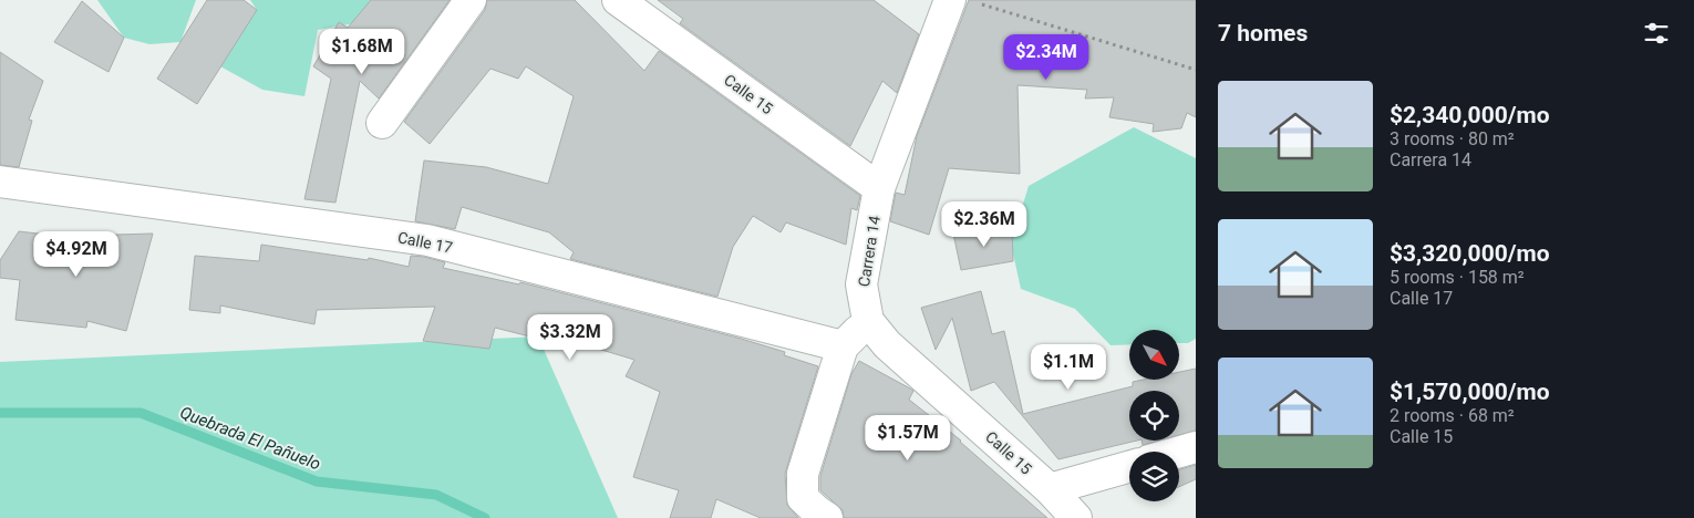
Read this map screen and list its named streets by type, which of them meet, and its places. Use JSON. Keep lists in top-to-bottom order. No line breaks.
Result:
{"streets":{"street":["Calle 15","Calle 17","Carrera 14"]},"crossings":[["Calle 15","Carrera 14"]],"water":["Quebrada El Pañuelo"],"north":"bottom right","page":{"heading":"7 homes","price":["$1.68M","$2.34M","$2.36M","$4.92M","$3.32M","$1.1M","$1.57M"],"list":[{"name":"$2,340,000/mo","note":"3 rooms · 80 m² · Carrera 14"},{"name":"$3,320,000/mo","note":"5 rooms · 158 m² · Calle 17"},{"name":"$1,570,000/mo","note":"2 rooms · 68 m² · Calle 15"}]}}
